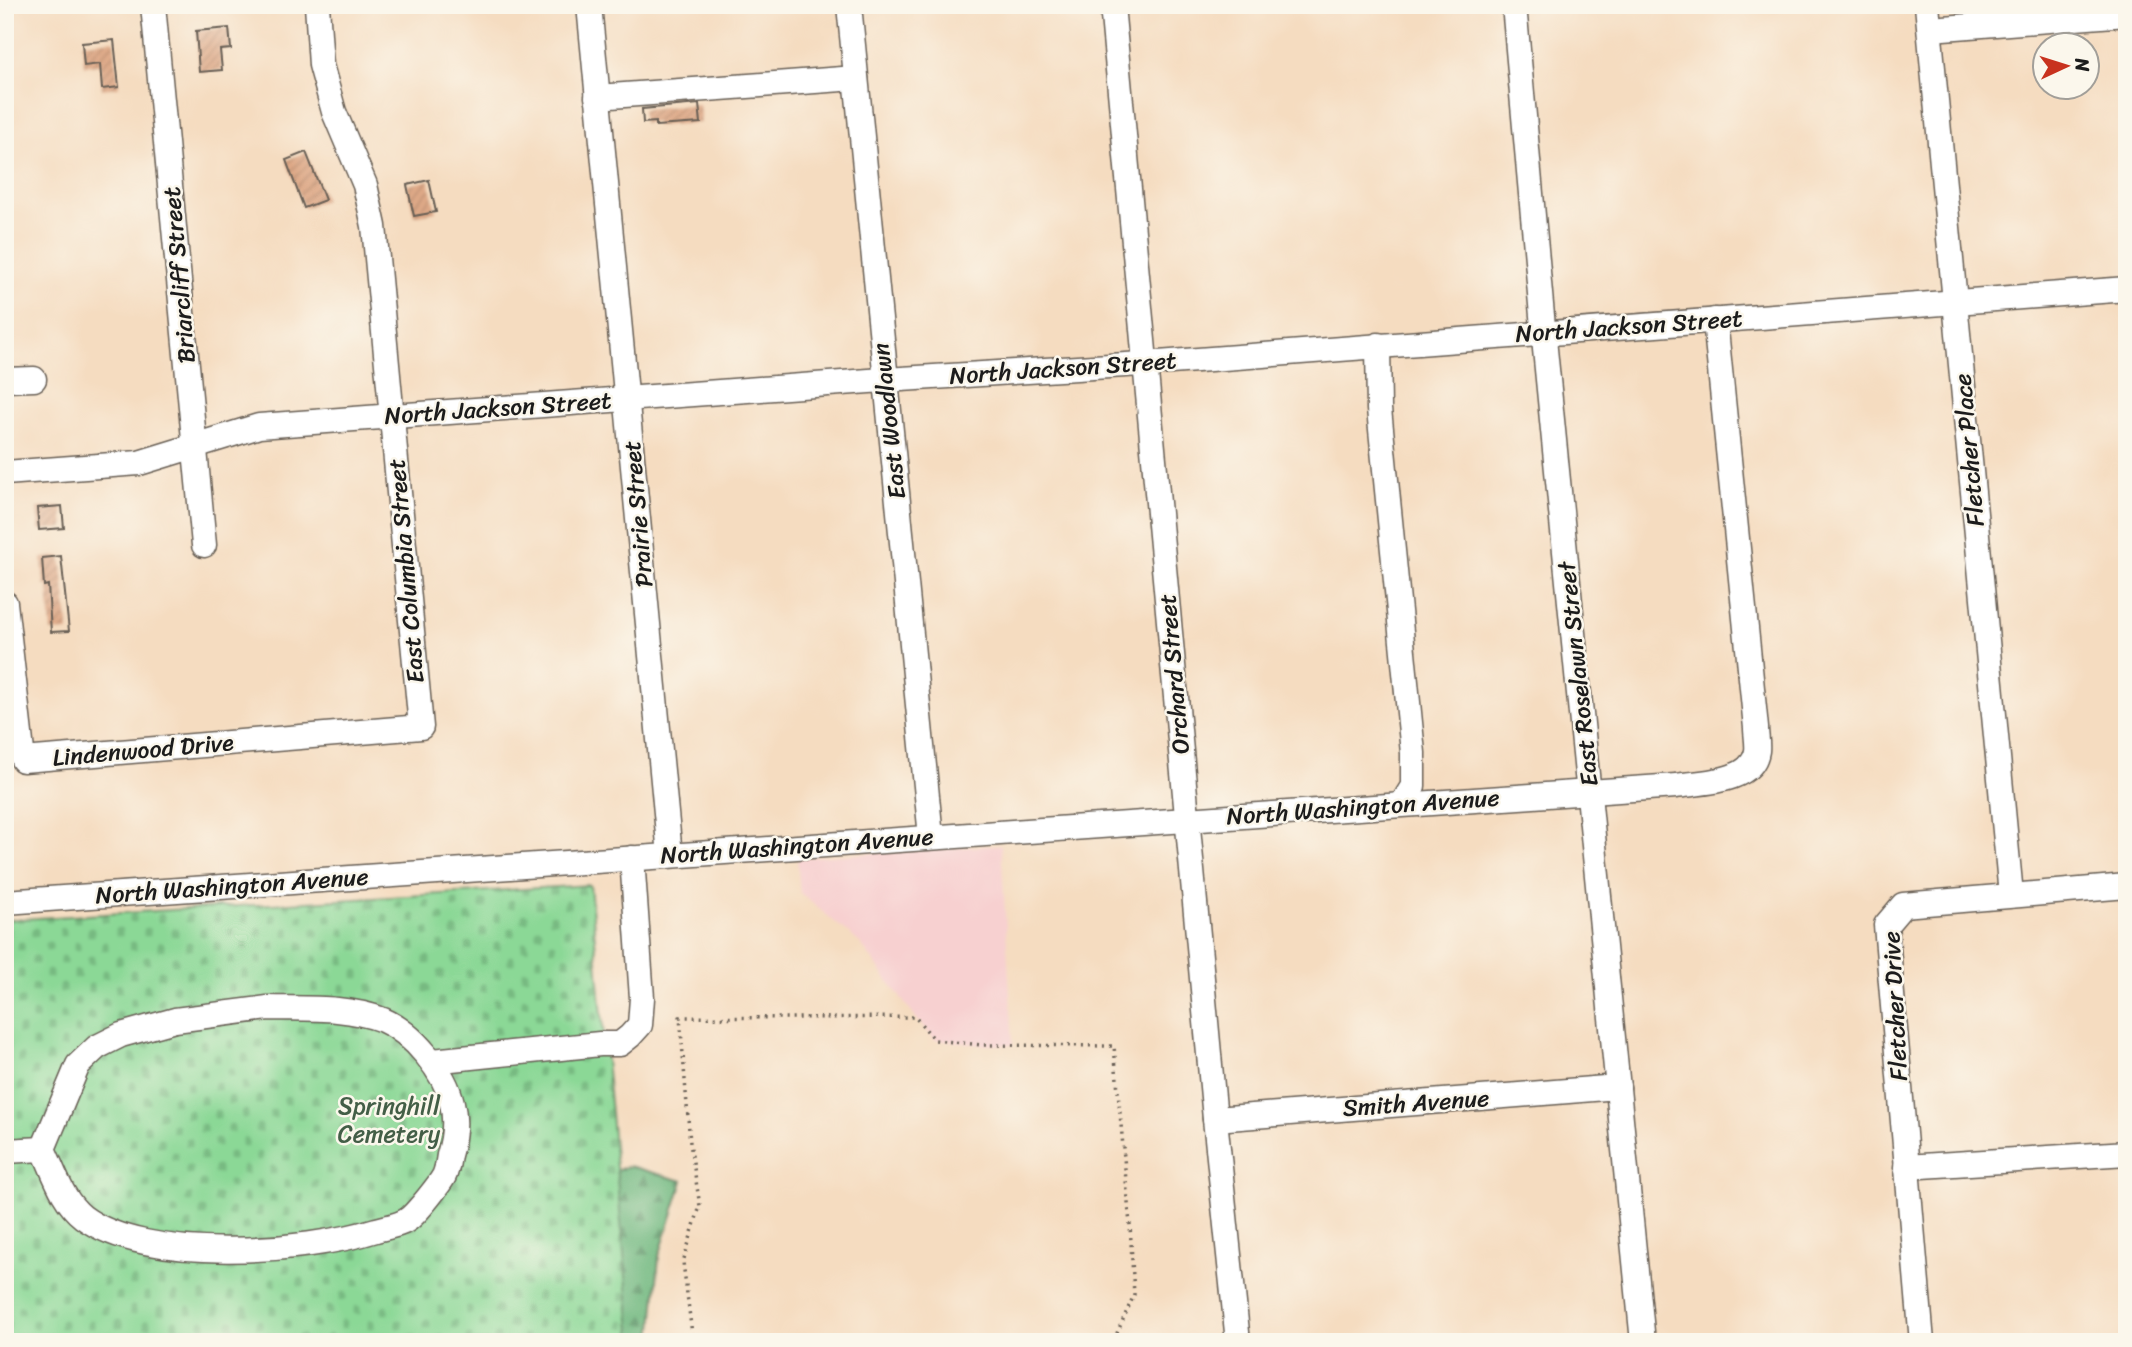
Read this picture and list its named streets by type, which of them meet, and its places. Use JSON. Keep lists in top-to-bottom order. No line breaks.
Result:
{"streets":{"street":["Briarcliff Street","North Jackson Street","East Woodlawn","Fletcher Place","Prairie Street","East Columbia Street","Orchard Street","East Roselawn Street","Lindenwood Drive","North Washington Avenue","Fletcher Drive","Smith Avenue"]},"crossings":[["Briarcliff Street","North Jackson Street"],["North Jackson Street","East Woodlawn"],["North Jackson Street","Fletcher Place"],["North Jackson Street","Prairie Street"],["North Jackson Street","East Columbia Street"],["North Jackson Street","Orchard Street"],["North Jackson Street","East Roselawn Street"],["North Jackson Street","North Washington Avenue"],["East Woodlawn","North Washington Avenue"],["Fletcher Place","Fletcher Drive"],["Prairie Street","North Washington Avenue"],["East Columbia Street","Lindenwood Drive"],["Orchard Street","North Washington Avenue"],["Orchard Street","Smith Avenue"],["East Roselawn Street","North Washington Avenue"],["East Roselawn Street","Smith Avenue"]],"parks":["Springhill Cemetery"],"north":"right"}
